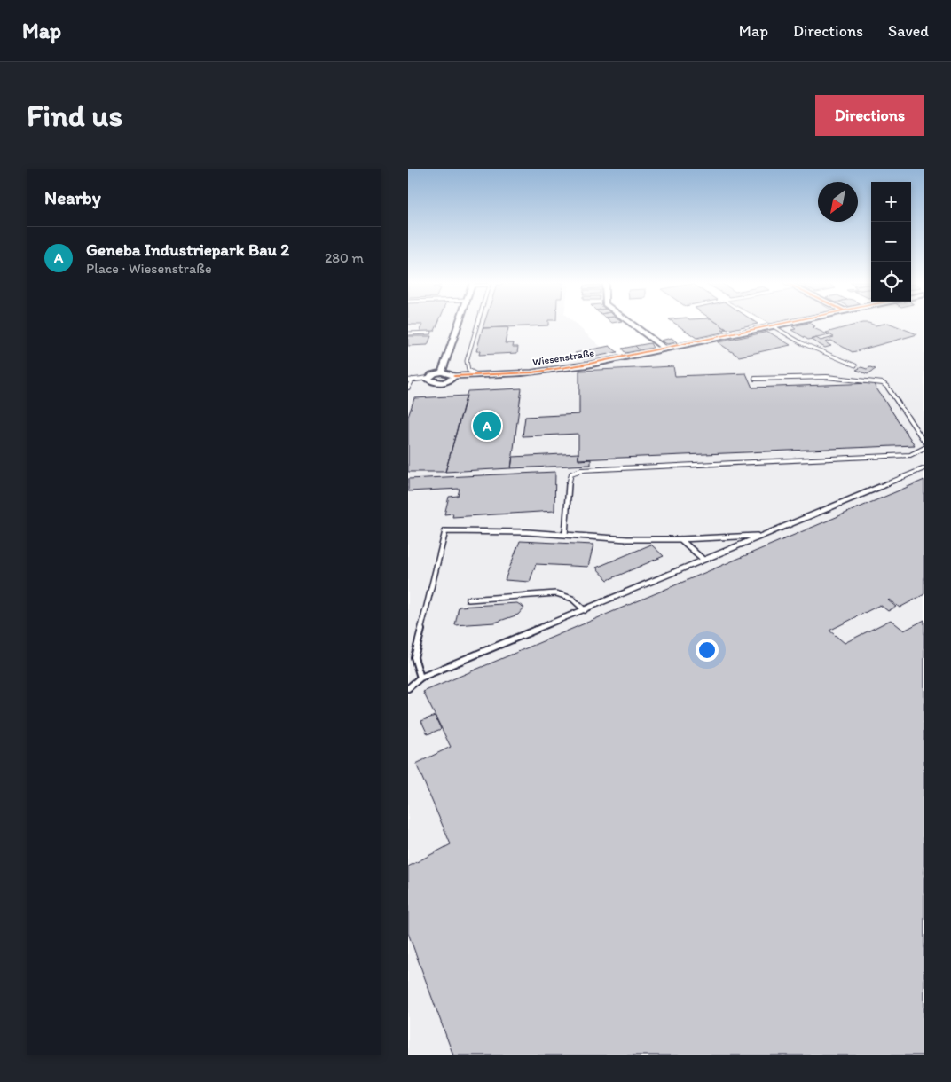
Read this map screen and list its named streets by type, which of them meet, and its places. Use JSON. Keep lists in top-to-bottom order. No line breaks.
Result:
{"streets":{"street":["Wiesenstraße"]},"north":"bottom left","page":{"header":"Map","nav":["Map","Directions","Saved"],"buttons":"Directions","title":"Find us","heading":"Nearby","map_buttons":["+","−"],"list":[{"mark":"A","name":"Geneba Industriepark Bau 2","note":"Place · Wiesenstraße","value":"280 m"}],"pins":"A"}}
